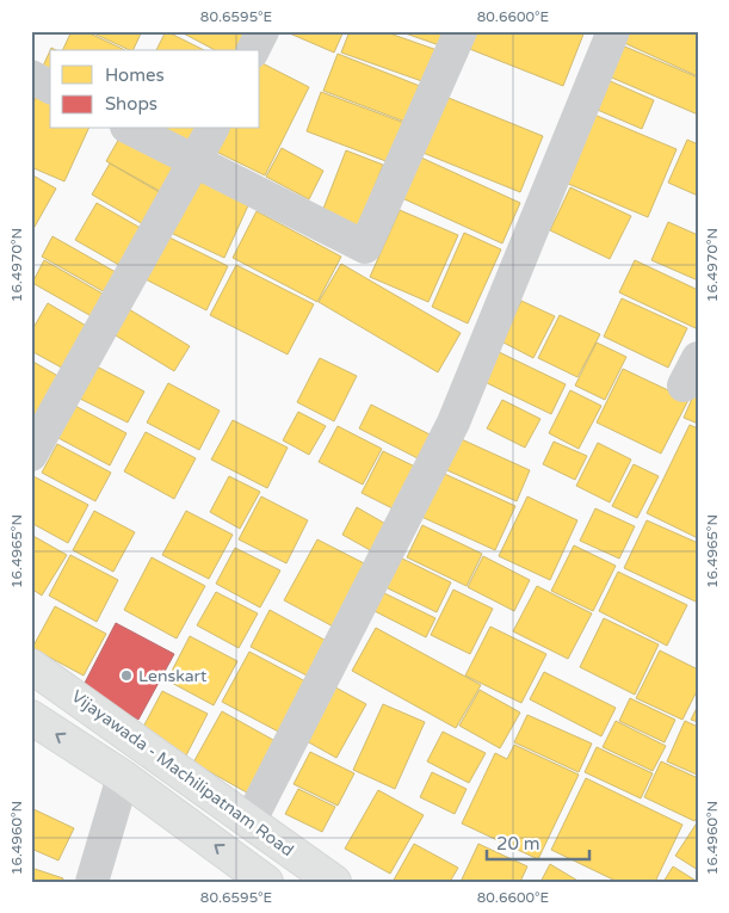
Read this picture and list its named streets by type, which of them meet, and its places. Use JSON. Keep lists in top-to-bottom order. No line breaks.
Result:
{"streets":{"highway":["Vijayawada - Machilipatnam Road"]},"places":["Lenskart"],"legend":["Homes","Shops"],"scale_bar":"20 m","coordinates":["80.6595°E","80.6600°E","16.4970°N","16.4965°N","16.4960°N"]}
